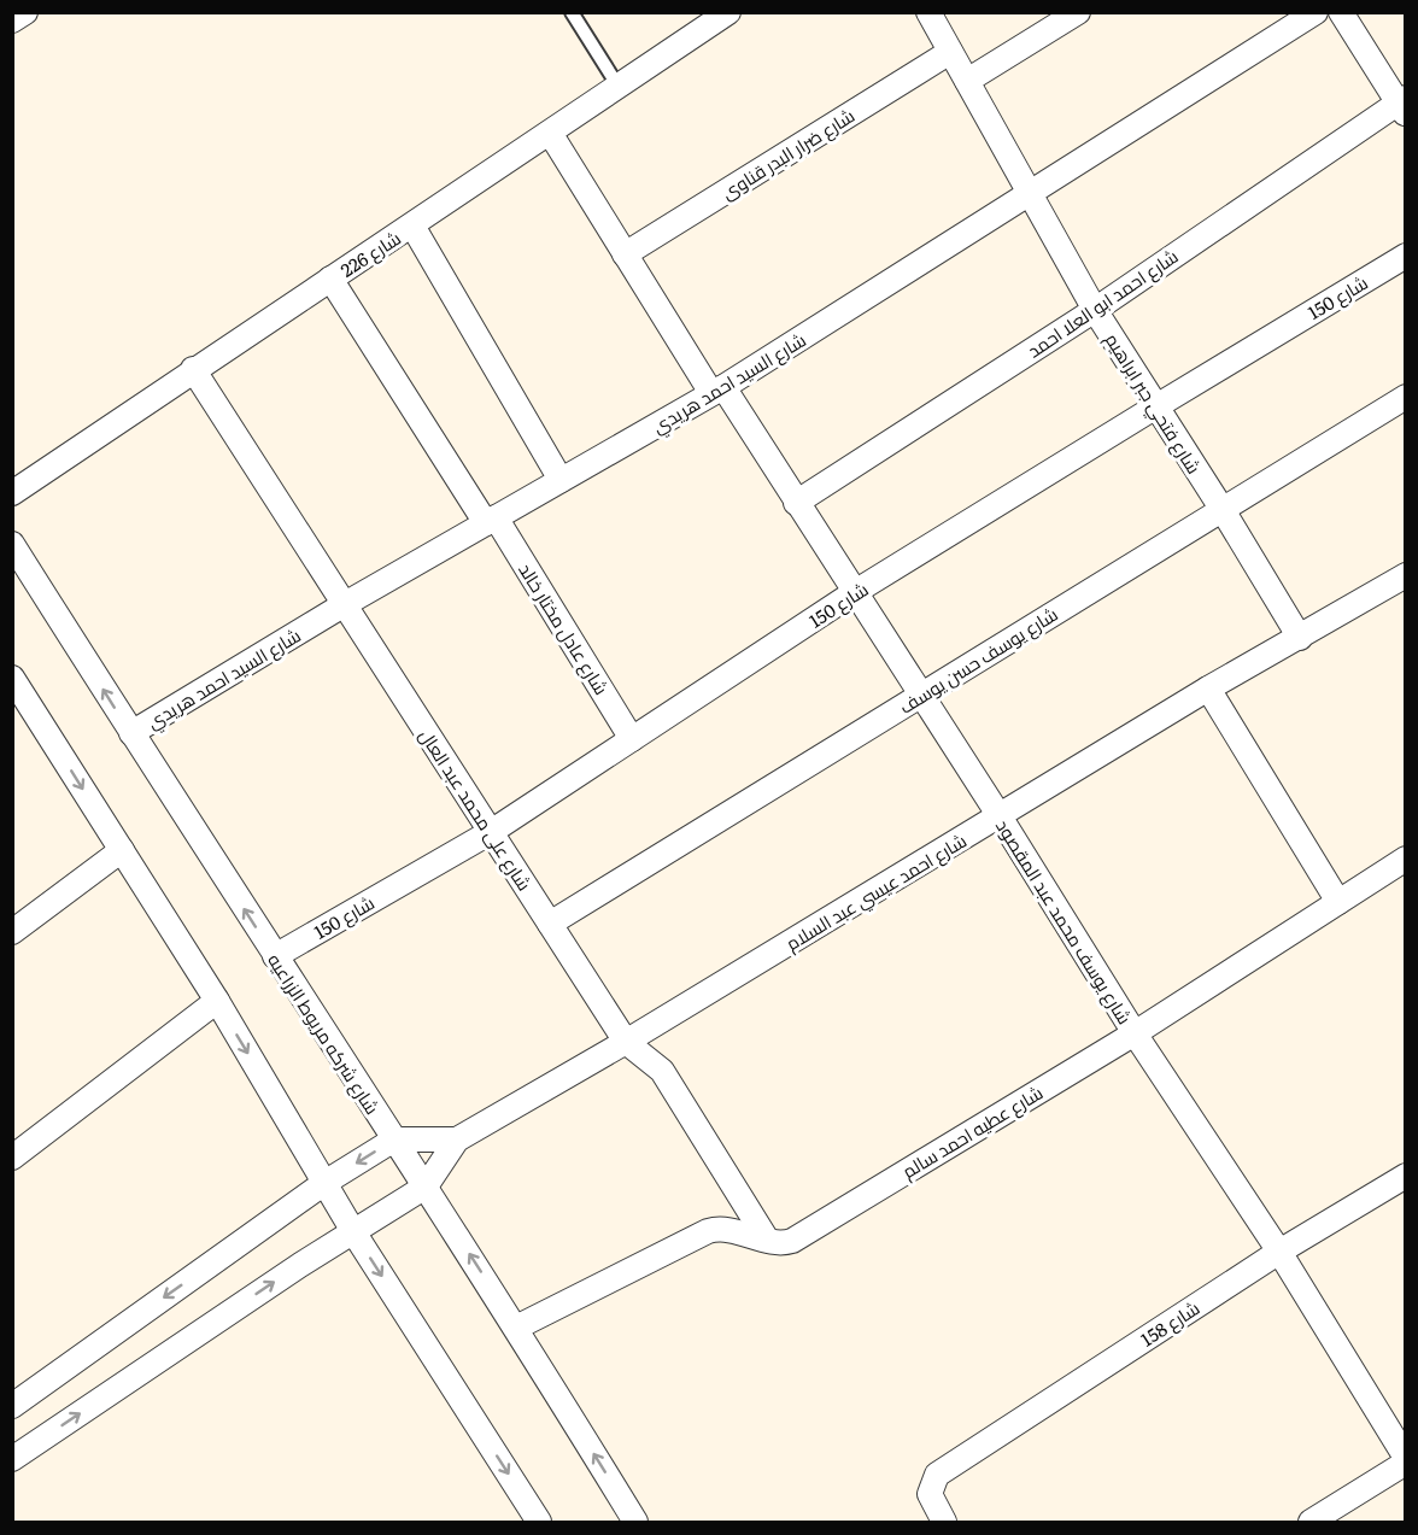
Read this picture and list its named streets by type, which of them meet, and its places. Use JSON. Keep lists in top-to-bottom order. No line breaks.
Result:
{"streets":{"street":["شارع ضرار البدر قناوى","شارع 226","شارع 150","شارع احمد ابو العلا احمد","شارع السيد احمد هريدي","شارع فتحي جبر ابراهيم","شارع عادل مختار خالد","شارع يوسف حسن يوسف","شارع على محمد عبد العال","شارع احمد عيسي عبد السلام","شارع يوسف محمد عبد المقصود","شارع شركه مريوط الزراعيه","شارع عطيه احمد سالم","شارع 158"]},"crossings":[["شارع ضرار البدر قناوى","شارع فتحي جبر ابراهيم"],["شارع ضرار البدر قناوى","شارع يوسف محمد عبد المقصود"],["شارع 226","شارع عادل مختار خالد"],["شارع 226","شارع على محمد عبد العال"],["شارع 226","شارع يوسف محمد عبد المقصود"],["شارع 150","شارع فتحي جبر ابراهيم"],["شارع 150","شارع عادل مختار خالد"],["شارع 150","شارع على محمد عبد العال"],["شارع 150","شارع يوسف محمد عبد المقصود"],["شارع 150","شارع شركه مريوط الزراعيه"],["شارع احمد ابو العلا احمد","شارع فتحي جبر ابراهيم"],["شارع احمد ابو العلا احمد","شارع يوسف محمد عبد المقصود"],["شارع السيد احمد هريدي","شارع فتحي جبر ابراهيم"],["شارع السيد احمد هريدي","شارع عادل مختار خالد"],["شارع السيد احمد هريدي","شارع على محمد عبد العال"],["شارع السيد احمد هريدي","شارع يوسف محمد عبد المقصود"],["شارع السيد احمد هريدي","شارع شركه مريوط الزراعيه"],["شارع فتحي جبر ابراهيم","شارع يوسف حسن يوسف"],["شارع فتحي جبر ابراهيم","شارع احمد عيسي عبد السلام"],["شارع يوسف حسن يوسف","شارع على محمد عبد العال"],["شارع يوسف حسن يوسف","شارع يوسف محمد عبد المقصود"],["شارع على محمد عبد العال","شارع احمد عيسي عبد السلام"],["شارع على محمد عبد العال","شارع عطيه احمد سالم"],["شارع احمد عيسي عبد السلام","شارع يوسف محمد عبد المقصود"],["شارع يوسف محمد عبد المقصود","شارع عطيه احمد سالم"],["شارع يوسف محمد عبد المقصود","شارع 158"],["شارع شركه مريوط الزراعيه","شارع عطيه احمد سالم"]]}
